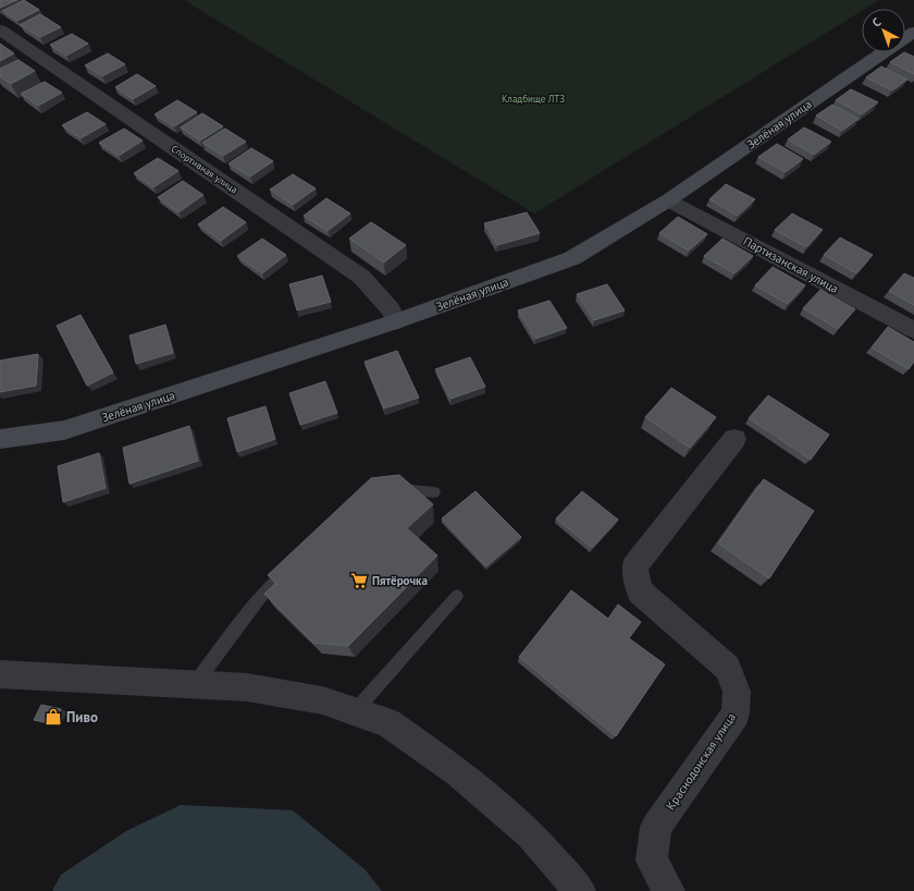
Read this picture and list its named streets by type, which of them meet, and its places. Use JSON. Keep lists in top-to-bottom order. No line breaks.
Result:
{"streets":{"street":["Зелёная улица","Спортивная улица","Партизанская улица","Краснодонская улица"]},"crossings":[["Зелёная улица","Спортивная улица"],["Зелёная улица","Партизанская улица"]],"parks":["Кладбище ЛТЗ"],"places":{"supermarket":["Пятёрочка"],"shop":["Пиво"]},"north":"top left"}
